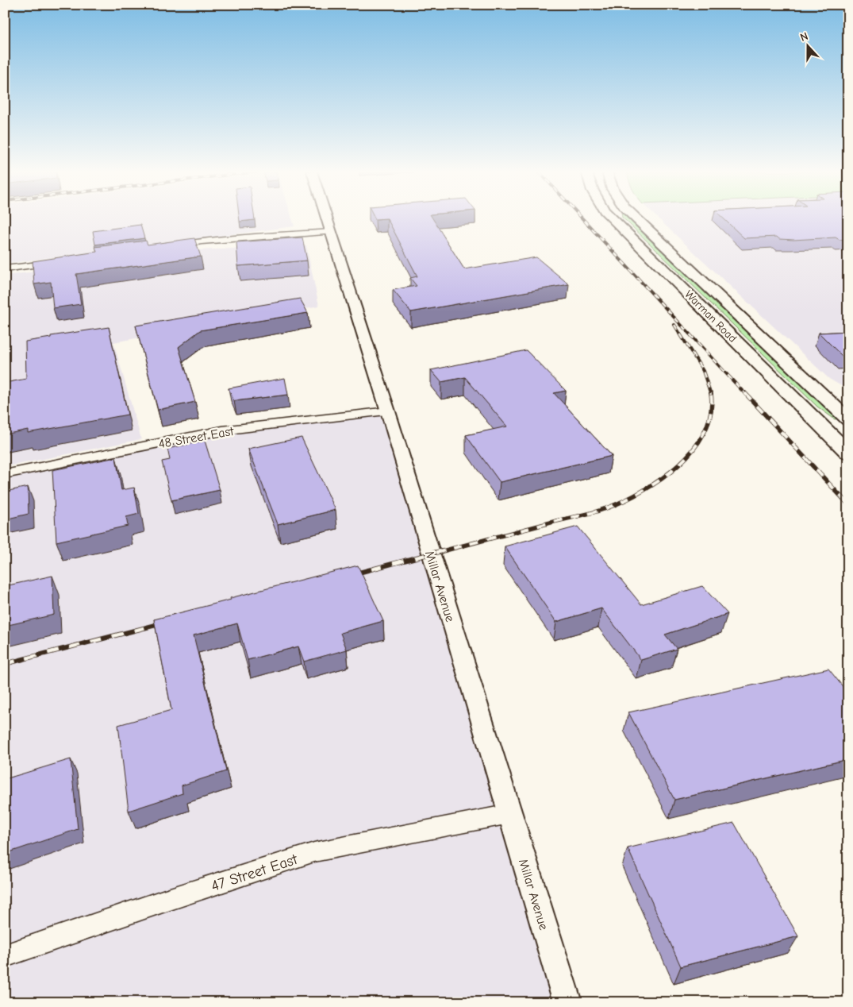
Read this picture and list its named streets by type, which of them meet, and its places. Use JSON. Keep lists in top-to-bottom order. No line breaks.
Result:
{"streets":{"main road":["Warman Road"],"street":["48 Street East","Millar Avenue","47 Street East"]},"crossings":[["48 Street East","Millar Avenue"],["Millar Avenue","47 Street East"]],"north":"top"}
